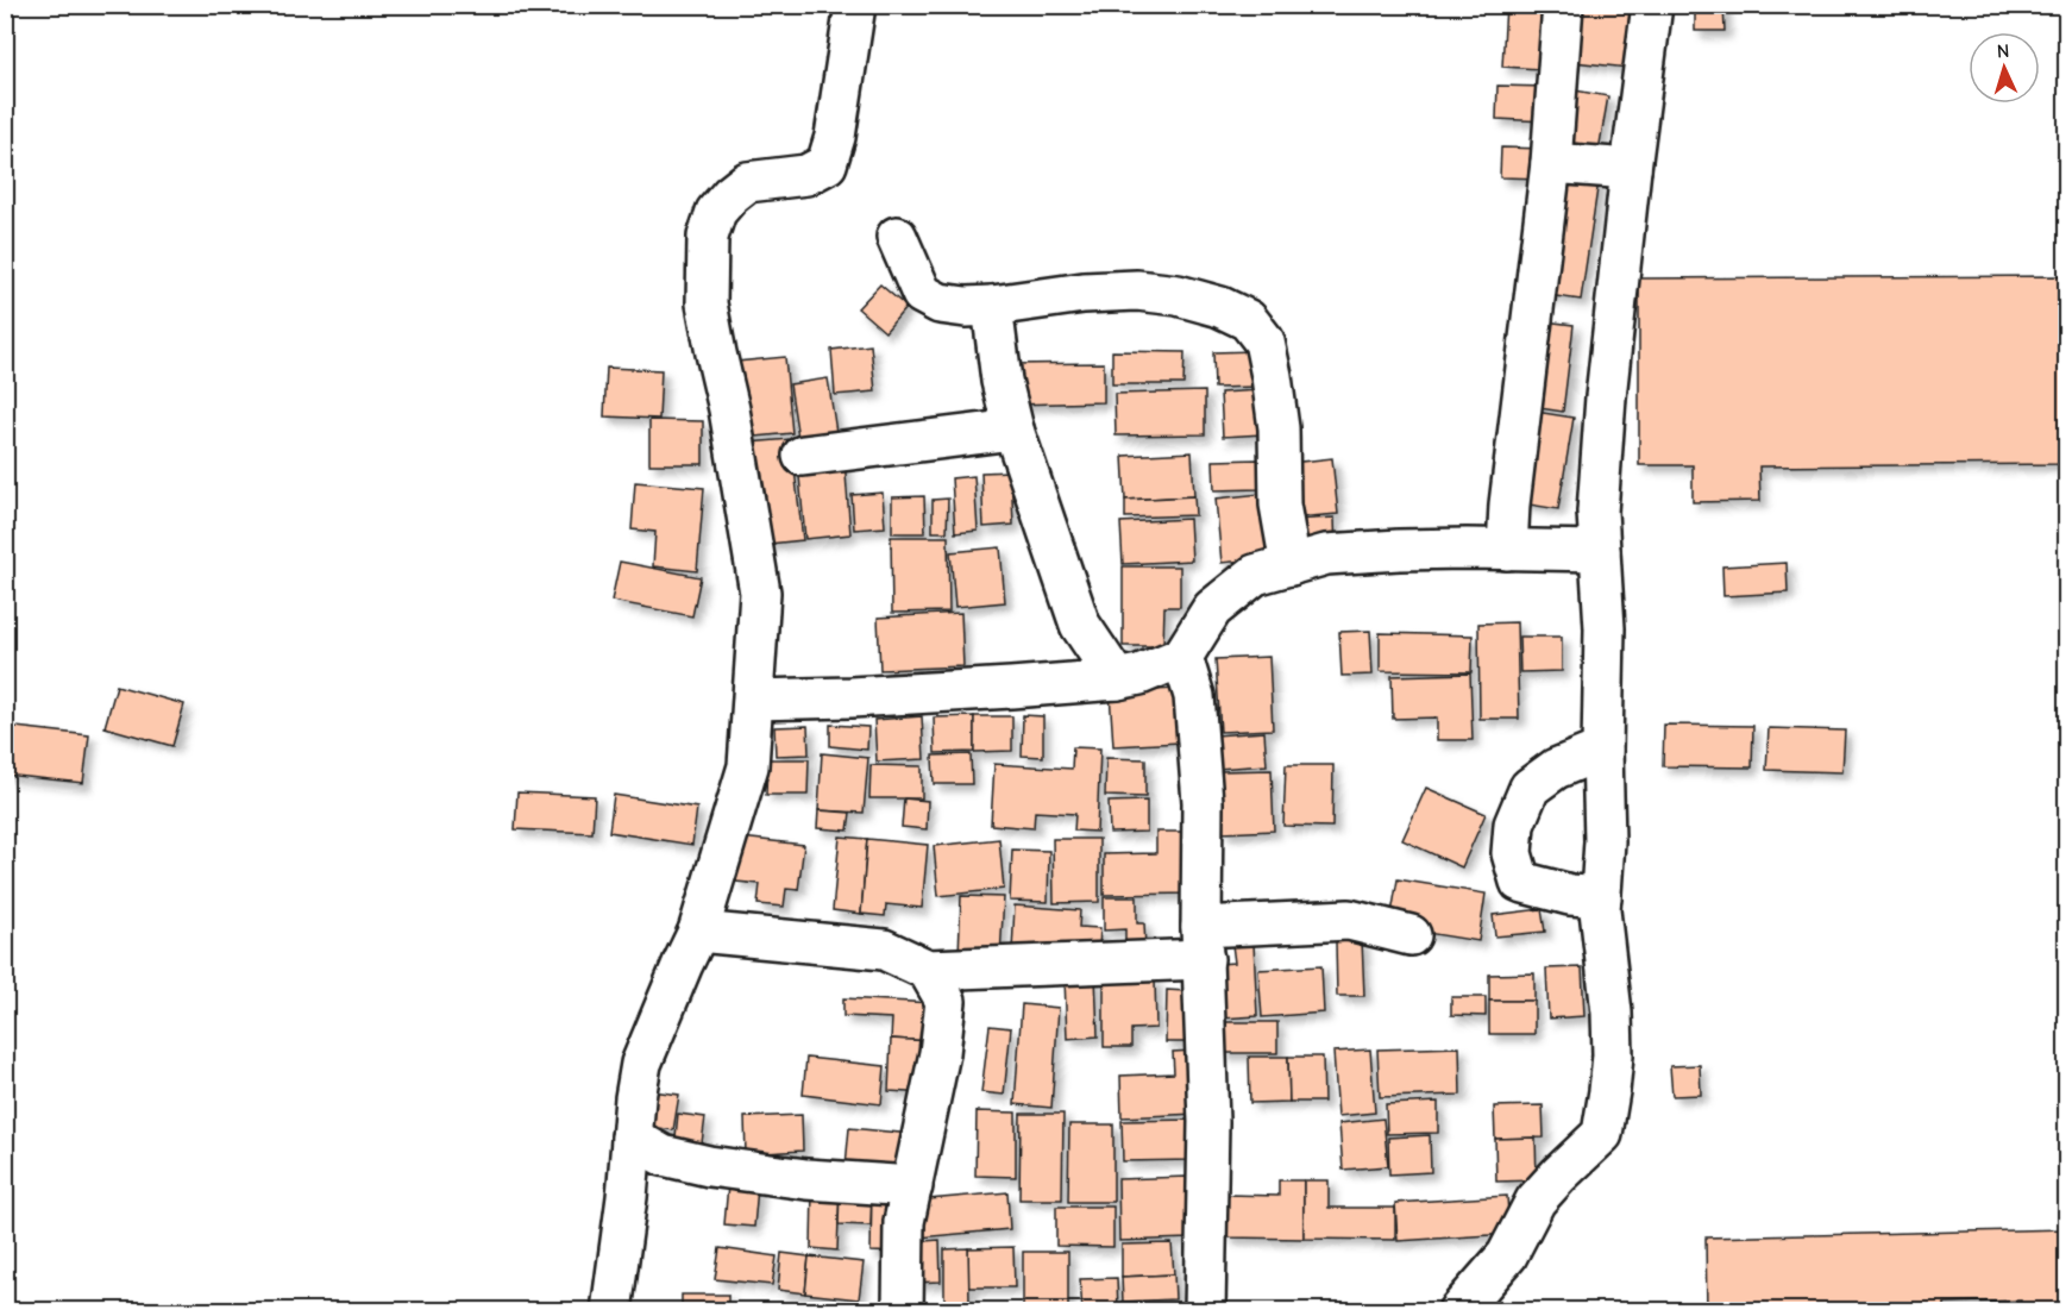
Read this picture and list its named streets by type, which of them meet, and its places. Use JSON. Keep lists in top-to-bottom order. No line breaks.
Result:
{"north":"top"}
